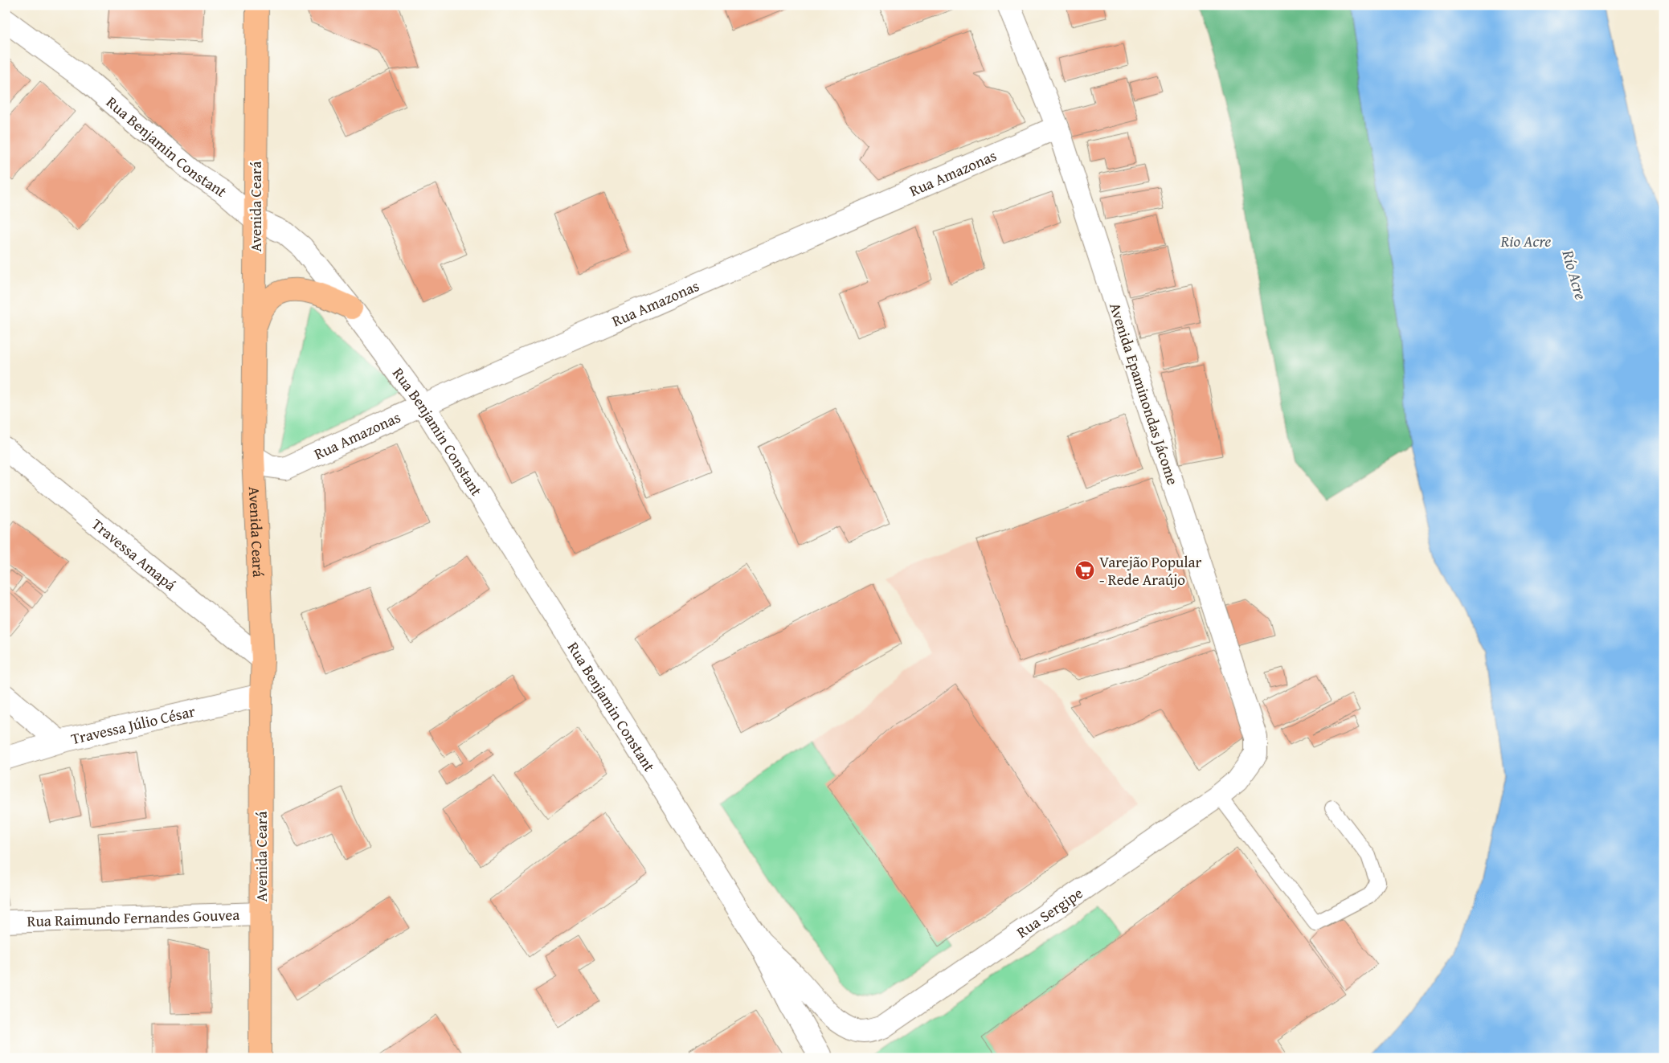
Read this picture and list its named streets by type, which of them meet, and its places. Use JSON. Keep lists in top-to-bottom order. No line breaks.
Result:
{"streets":{"main road":["Avenida Ceará"],"street":["Rua Benjamin Constant","Rua Amazonas","Avenida Epaminondas Jácome","Travessa Amapá","Travessa Júlio César","Rua Sergipe","Rua Raimundo Fernandes Gouvea"]},"crossings":[["Rua Benjamin Constant","Rua Amazonas"],["Rua Benjamin Constant","Avenida Ceará"],["Rua Benjamin Constant","Rua Sergipe"],["Rua Amazonas","Avenida Ceará"],["Rua Amazonas","Avenida Epaminondas Jácome"],["Avenida Ceará","Travessa Amapá"],["Avenida Ceará","Travessa Júlio César"],["Avenida Ceará","Rua Raimundo Fernandes Gouvea"],["Avenida Epaminondas Jácome","Rua Sergipe"]],"water":["Rio Acre","Río Acre"],"places":{"supermarket":["Varejão Popular - Rede Araújo"]}}
